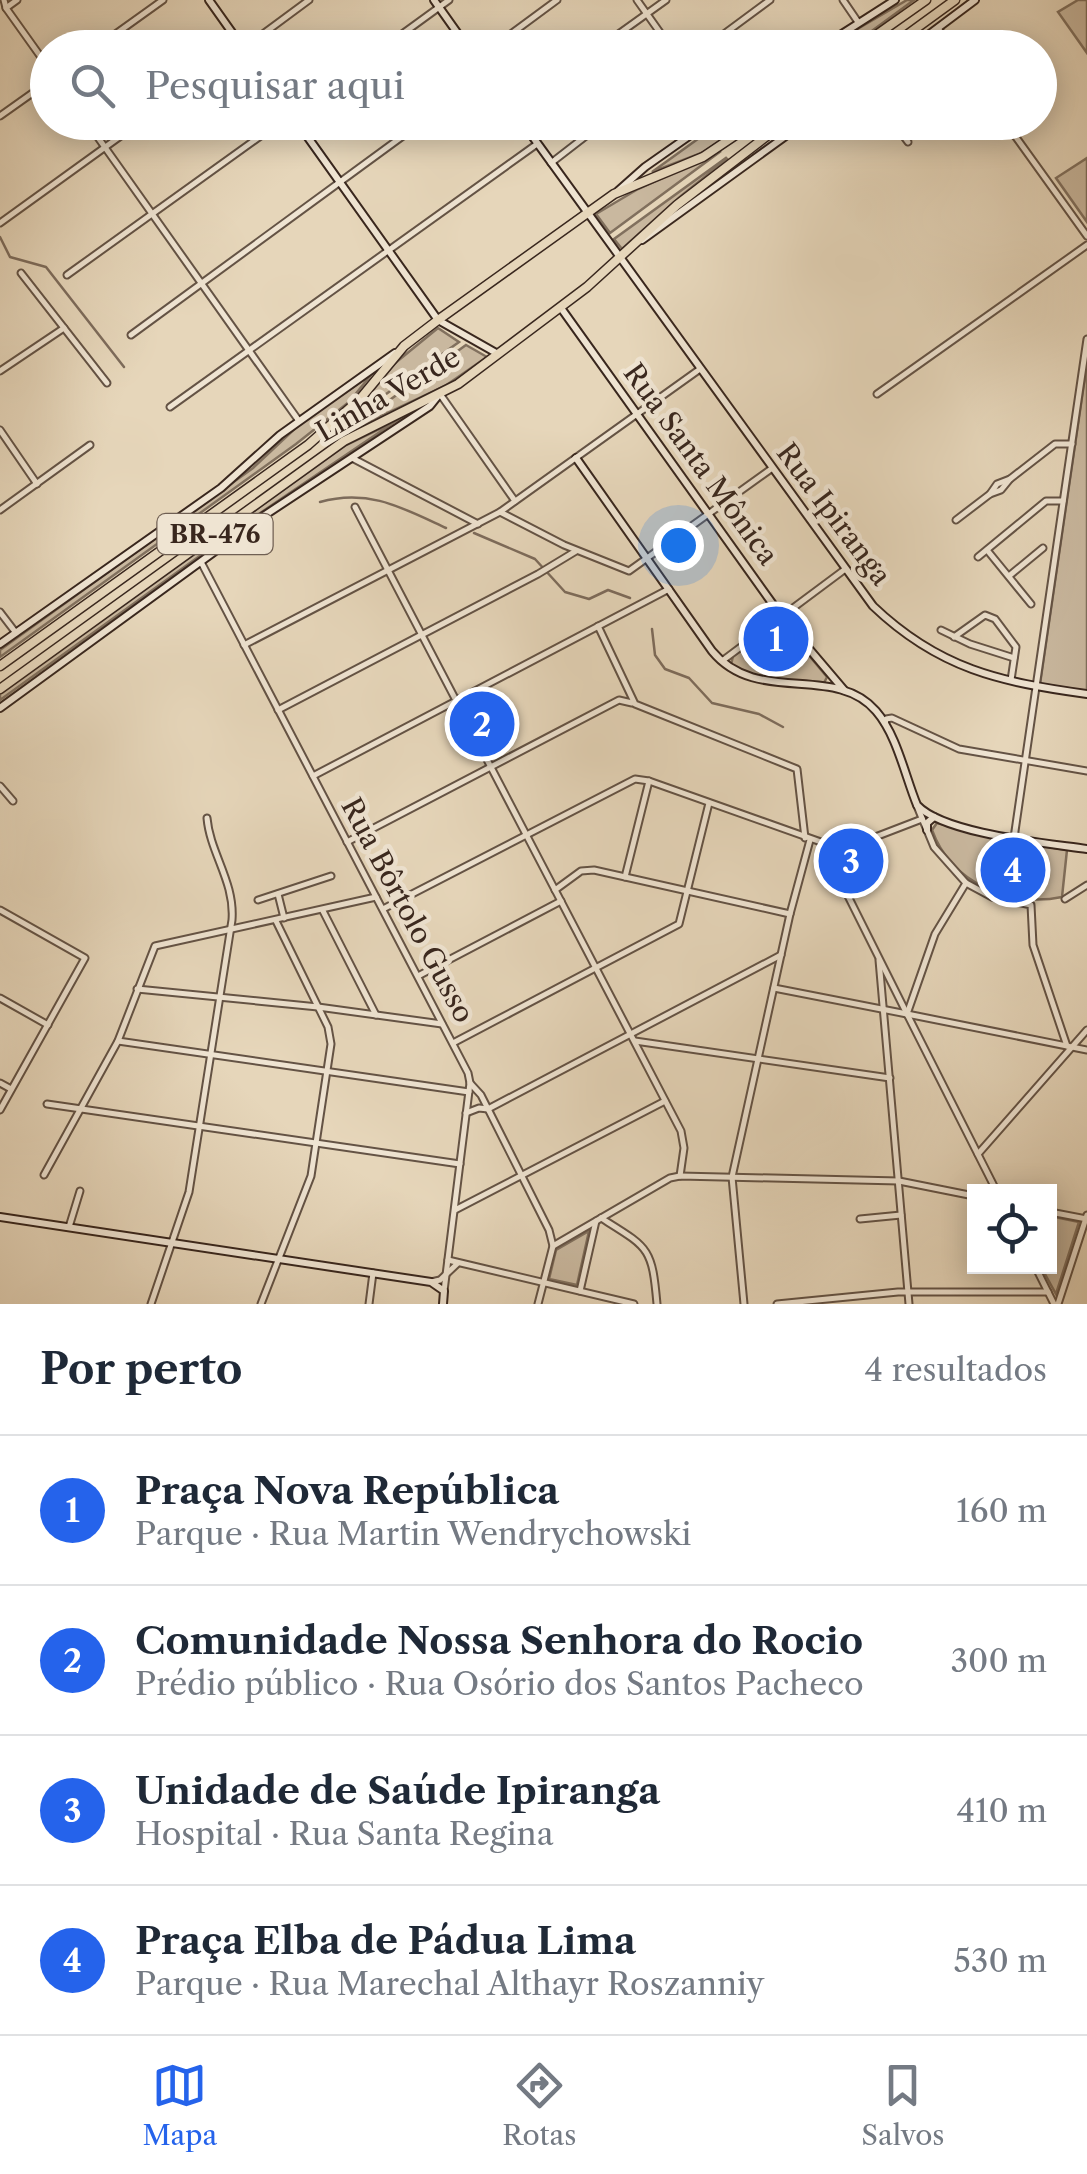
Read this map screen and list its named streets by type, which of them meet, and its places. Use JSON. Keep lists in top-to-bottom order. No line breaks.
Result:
{"streets":{"highway":["Linha Verde","BR-476"],"main road":["Rua Santa Mônica","Rua Ipiranga","Rua Bôrtolo Gusso"]},"crossings":[["Linha Verde","Rua Santa Mônica"],["Linha Verde","Rua Ipiranga"]],"page":{"search":"Pesquisar aqui","pins":["1","2","3","4"],"heading":["Por perto","4 resultados"],"list":[{"mark":"1","name":"Praça Nova República","note":"Parque · Rua Martin Wendrychowski","value":"160 m"},{"mark":"2","name":"Comunidade Nossa Senhora do Rocio","note":"Prédio público · Rua Osório dos Santos Pacheco","value":"300 m"},{"mark":"3","name":"Unidade de Saúde Ipiranga","note":"Hospital · Rua Santa Regina","value":"410 m"},{"mark":"4","name":"Praça Elba de Pádua Lima","note":"Parque · Rua Marechal Althayr Roszanniy","value":"530 m"}],"nav":["Mapa","Rotas","Salvos"]}}
